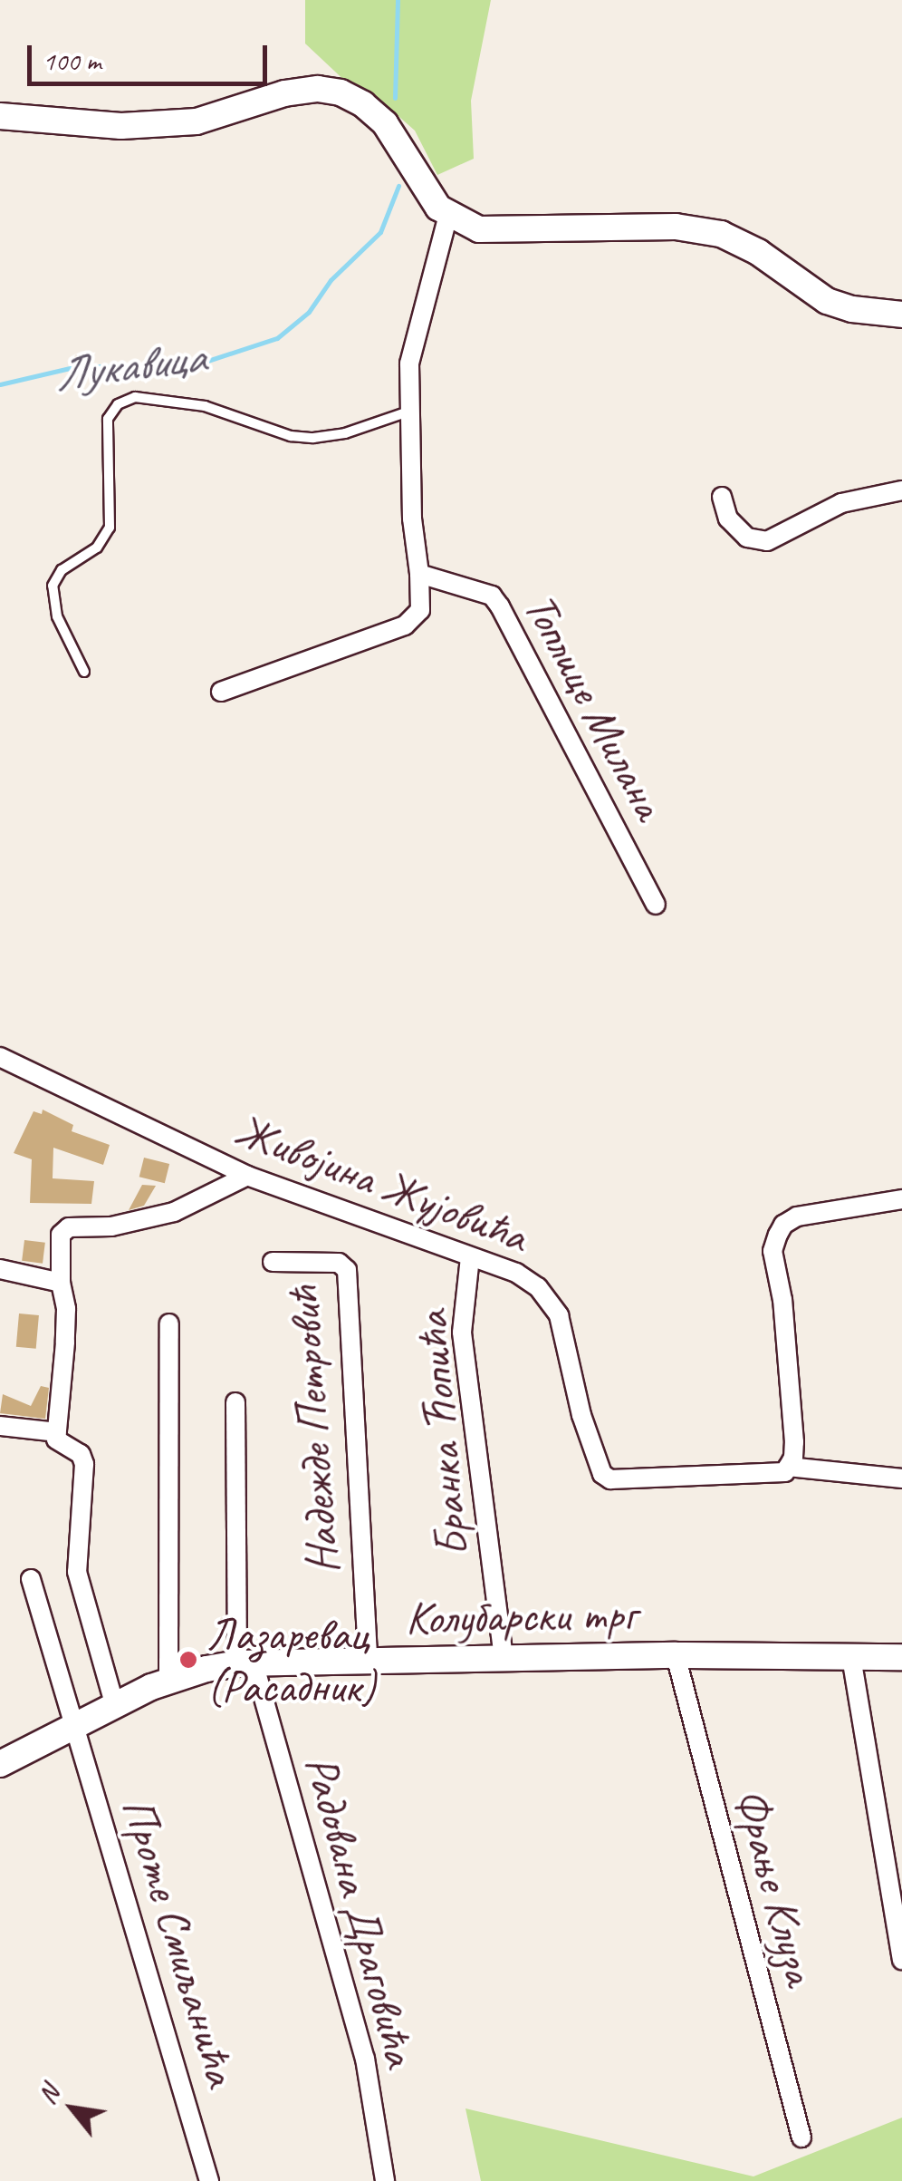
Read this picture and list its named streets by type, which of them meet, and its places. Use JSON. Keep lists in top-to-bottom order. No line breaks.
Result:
{"streets":{"street":["Топлице Милана","Живојина Жујовића","Надежде Петровић","Бранка Ћопића","Колубарски трг","Фрање Клуза","Радована Драговића","Проте Смиљанића"]},"crossings":[["Живојина Жујовића","Бранка Ћопића"],["Надежде Петровић","Колубарски трг"],["Бранка Ћопића","Колубарски трг"],["Колубарски трг","Фрање Клуза"],["Колубарски трг","Радована Драговића"],["Колубарски трг","Проте Смиљанића"]],"water":["Лукавица"],"places":["Лазаревац (Расадник)"],"scale_bar":"100 m","north":"top left"}
